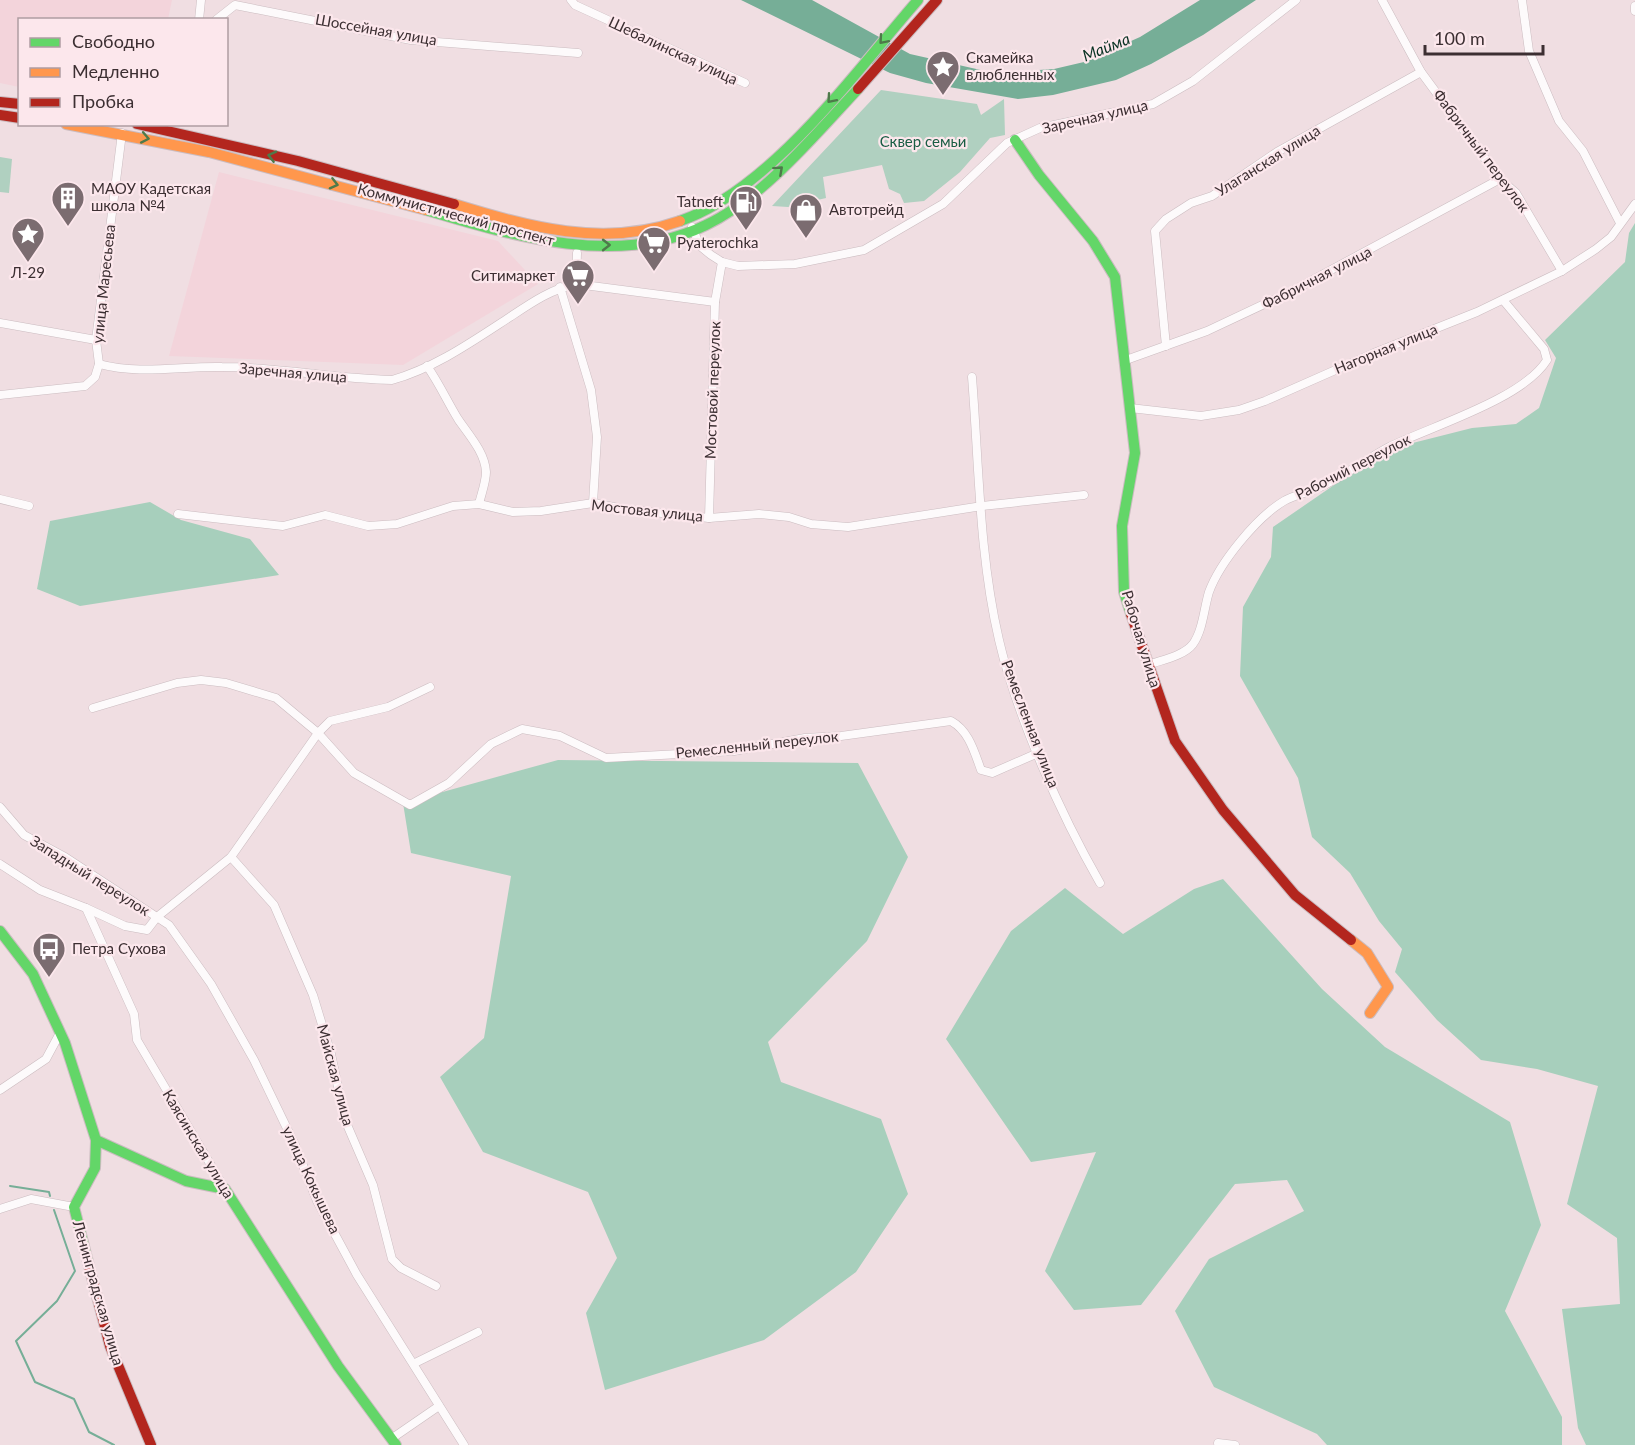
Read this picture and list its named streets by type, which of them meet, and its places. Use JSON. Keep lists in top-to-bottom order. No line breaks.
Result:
{"streets":{"street":["Шоссейная улица","Шебалинская улица","Заречная улица","Фабричный переулок","Улаганская улица","Коммунистический проспект","Фабричная улица","улица Маресьева","Нагорная улица","Мостовой переулок","Рабочий переулок","Мостовая улица","Рабочая улица","Ремесленная улица","Ремесленный переулок","Западный переулок","Майская улица","Каясинская улица","улица Кокышева","Ленинградская улица"]},"crossings":[["Заречная улица","улица Маресьева"],["Заречная улица","Мостовой переулок"],["Заречная улица","Рабочая улица"],["Фабричный переулок","Улаганская улица"],["Фабричный переулок","Фабричная улица"],["Фабричный переулок","Нагорная улица"],["Улаганская улица","Фабричная улица"],["Коммунистический проспект","улица Маресьева"],["Фабричная улица","Рабочая улица"],["Нагорная улица","Рабочий переулок"],["Нагорная улица","Рабочая улица"],["Мостовой переулок","Мостовая улица"],["Рабочий переулок","Рабочая улица"],["Мостовая улица","Ремесленная улица"],["Ремесленная улица","Ремесленный переулок"],["Западный переулок","улица Кокышева"]],"water":["Майма"],"parks":["Сквер семьи"],"places":{"place":["Скамейка влюбленных","Л-29"],"building":["МАОУ Кадетская школа №4"],"fuel station":["Tatneft"],"shop":["Автотрейд"],"supermarket":["Pyaterochka","Ситимаркет"],"bus stop":["Петра Сухова"]},"legend":["Свободно","Медленно","Пробка"],"scale_bar":"100 m"}
